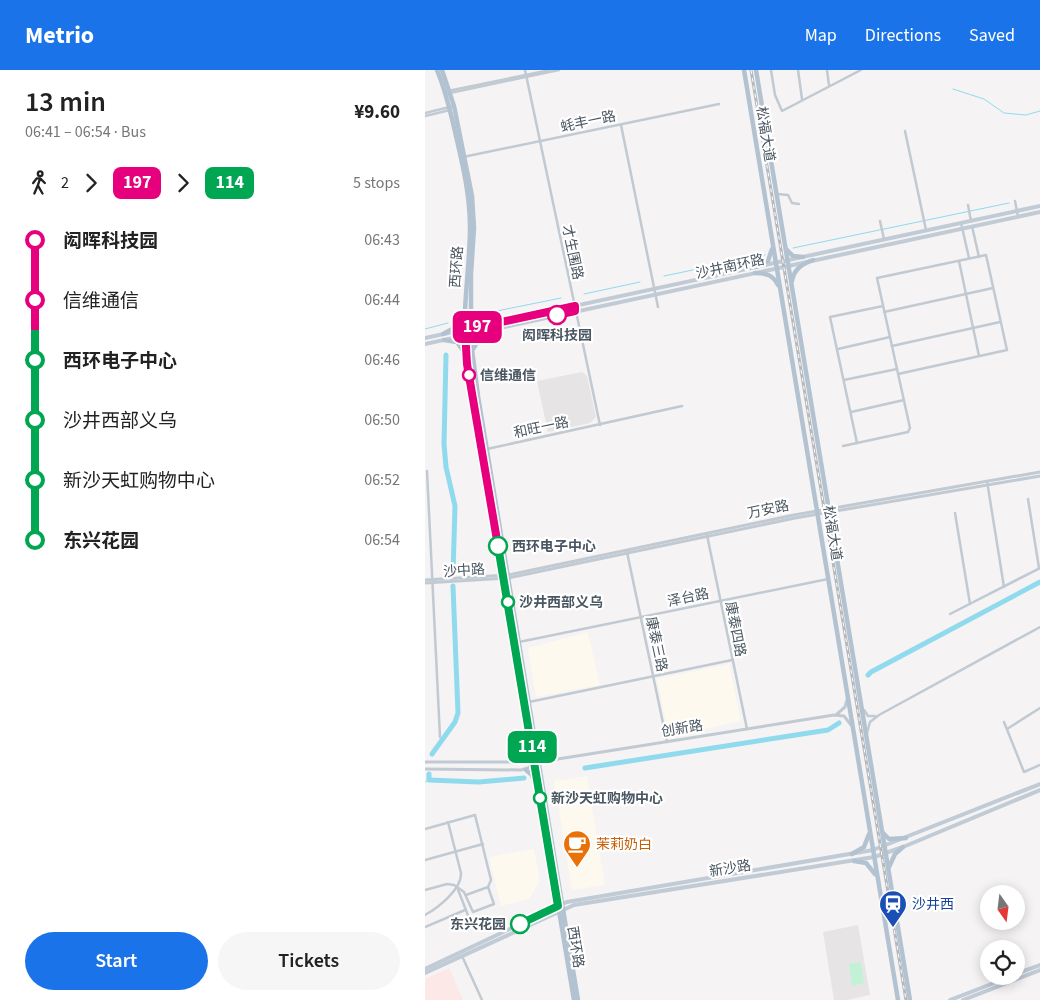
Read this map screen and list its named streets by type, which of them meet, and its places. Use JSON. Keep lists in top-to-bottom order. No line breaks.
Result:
{"streets":{"main road":["松福大道","沙井南环路","西环路","新沙路"],"street":["蚝丰一路","才生围路","和旺一路","万安路","沙中路","泽台路","康泰四路","康泰三路","创新路"]},"crossings":[["蚝丰一路","才生围路"],["蚝丰一路","西环路"],["松福大道","沙井南环路"],["松福大道","万安路"],["松福大道","泽台路"],["松福大道","新沙路"],["才生围路","沙井南环路"],["才生围路","和旺一路"],["沙井南环路","西环路"],["西环路","和旺一路"],["西环路","万安路"],["西环路","沙中路"],["西环路","泽台路"],["西环路","创新路"],["西环路","新沙路"],["万安路","沙中路"],["万安路","康泰四路"],["万安路","康泰三路"],["泽台路","康泰四路"],["泽台路","康泰三路"],["康泰四路","创新路"],["康泰三路","创新路"]],"places":{"other":["闳晖科技园","信维通信","西环电子中心","沙井西部义乌","新沙天虹购物中心","东兴花园"],"cafe":["茉莉奶白"],"station":["沙井西"]},"lines":["bus line 197","bus line 114"],"north":"bottom","page":{"header":"Metrio","nav":["Map","Directions","Saved"],"heading":["13 min","06:41 – 06:54 · Bus","¥9.60"],"on_map":["197","114"],"legs":["2","197","114","5 stops"],"list":[{"name":"闳晖科技园","value":"06:43"},{"name":"信维通信","value":"06:44"},{"name":"西环电子中心","value":"06:46"},{"name":"沙井西部义乌","value":"06:50"},{"name":"新沙天虹购物中心","value":"06:52"},{"name":"东兴花园","value":"06:54"}],"buttons":["Start","Tickets"]}}
